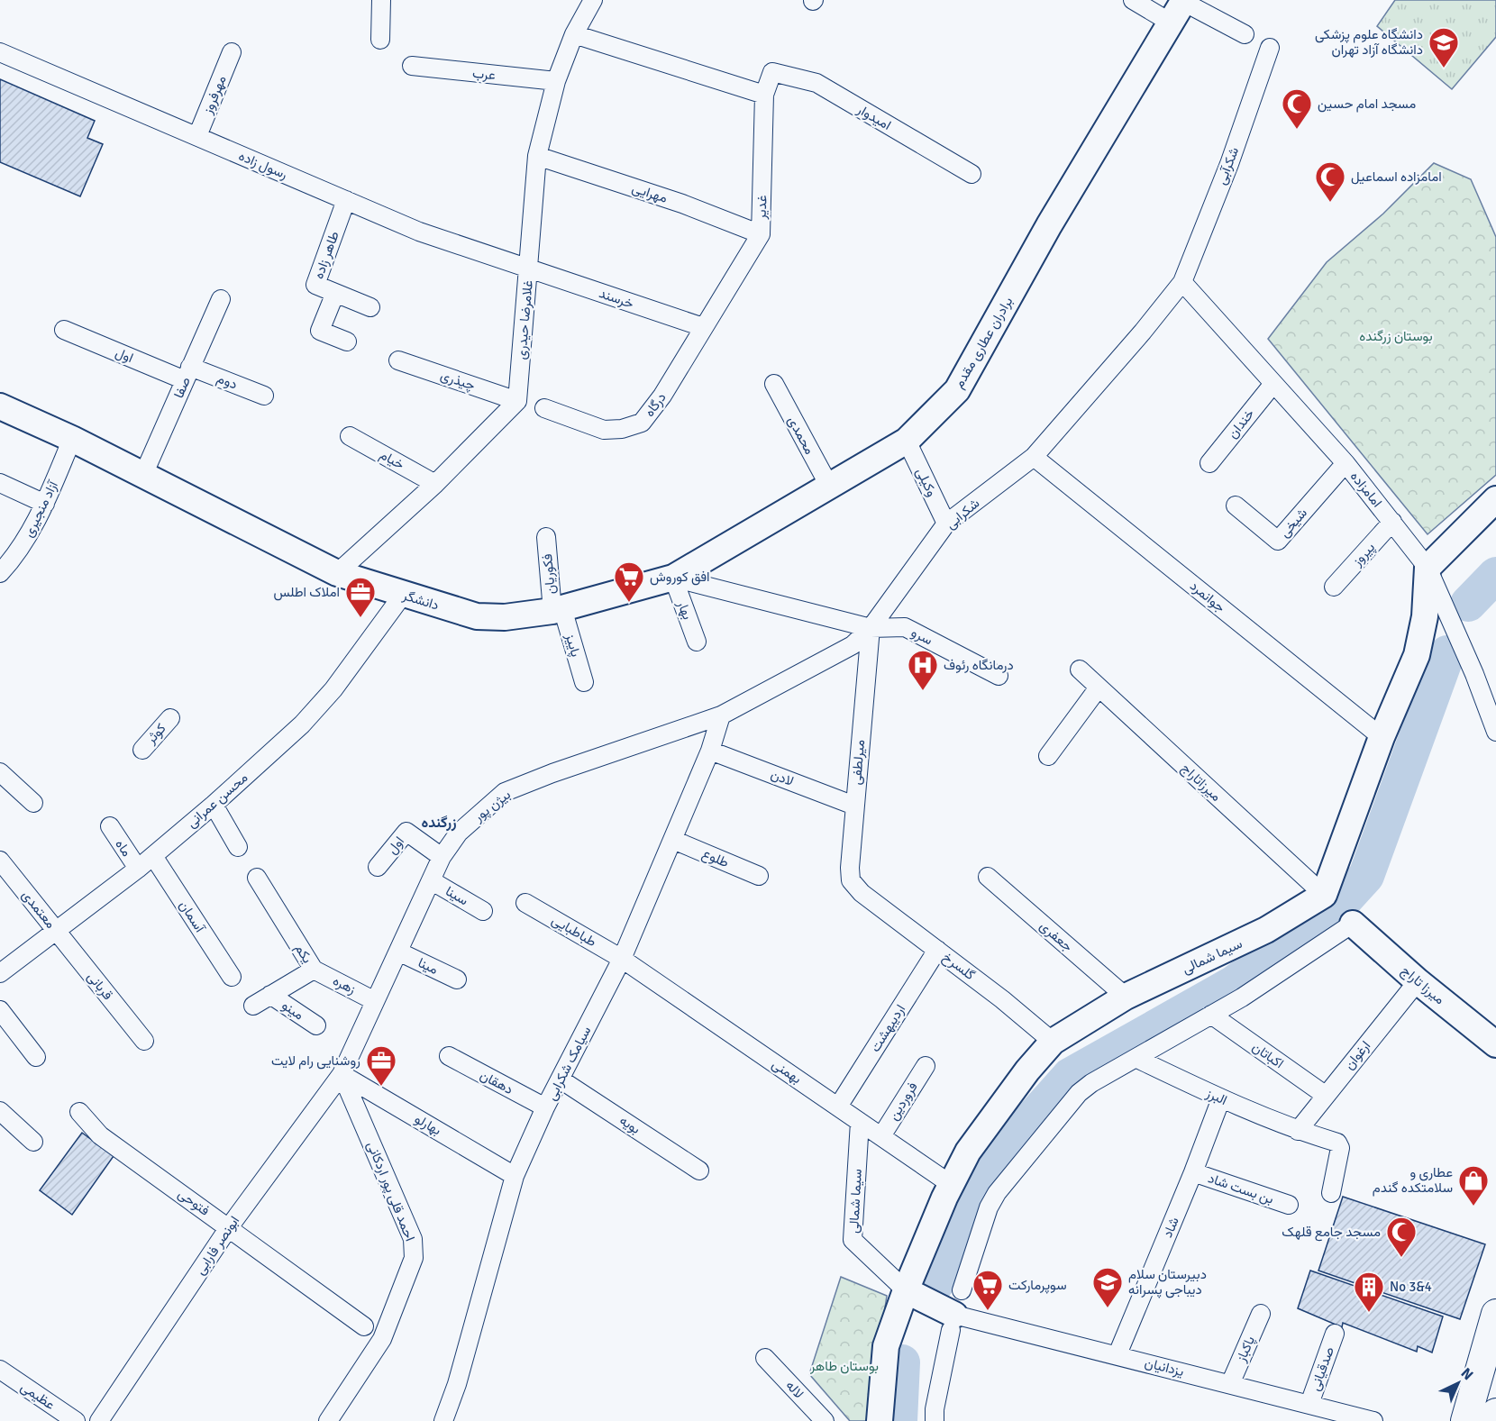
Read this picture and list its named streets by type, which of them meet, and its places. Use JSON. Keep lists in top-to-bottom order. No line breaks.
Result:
{"streets":{"street":["عرب","مهرفروز","امیدوار","رسول زاده","شکرآبی","مهرایی","غدیر","طاهر زاده","خرسند","غلامرضا حیدری","برادران عطاری مقدم","اول","چیذری","دوم","صفا","درگاه","خندان","محمدی","خیام","وکیلی","امامزاده","آزاد منجیری","شکرابی","شیخی","پیروز","فکوریان","جوانمرد","دانشگر","بهار","سرو","پاییز","کوثر","میرلطفی","لادن","میرزاتاراج","محسن عمرانی","بیژن پور","ماه","طلوع","سینا","معتمدی","آسمان","طباطبایی","جعفری","یکم","سیما شمالی","مینا","گلسرخ","زهره","میرزا تاراج","قربانی","مینو","اردیبهشت","اکباتان","ارغوان","سیامک شکرابی","بهمنی","دهقان","البرز","فروردین","بهارلو","بویه","بن بست شاد","احمد قلی پور اردکانی","فتوحی","شاد","ابونصر فارابی","پاکباز","یزدانیان","صدقیانی","لاله","عظیمی"]},"crossings":[["عرب","غلامرضا حیدری"],["مهرفروز","رسول زاده"],["امیدوار","غدیر"],["رسول زاده","طاهر زاده"],["رسول زاده","خرسند"],["رسول زاده","غلامرضا حیدری"],["شکرآبی","امامزاده"],["شکرآبی","شکرابی"],["مهرایی","غدیر"],["مهرایی","غلامرضا حیدری"],["غدیر","خرسند"],["غدیر","درگاه"],["خرسند","غلامرضا حیدری"],["خرسند","درگاه"],["غلامرضا حیدری","چیذری"],["برادران عطاری مقدم","محمدی"],["برادران عطاری مقدم","وکیلی"],["برادران عطاری مقدم","دانشگر"],["برادران عطاری مقدم","بهار"],["اول","دوم"],["اول","صفا"],["اول","بیژن پور"],["دوم","صفا"],["صفا","دانشگر"],["خندان","امامزاده"],["وکیلی","شکرابی"],["امامزاده","شکرابی"],["امامزاده","شیخی"],["امامزاده","پیروز"],["آزاد منجیری","دانشگر"],["شکرابی","جوانمرد"],["شکرابی","دانشگر"],["شکرابی","سرو"],["شکرابی","میرلطفی"],["شکرابی","بیژن پور"],["شکرابی","سیامک شکرابی"],["فکوریان","دانشگر"],["فکوریان","پاییز"],["دانشگر","بهار"],["دانشگر","سرو"],["دانشگر","پاییز"],["دانشگر","میرلطفی"],["دانشگر","محسن عمرانی"],["سرو","میرلطفی"],["میرلطفی","لادن"],["میرلطفی","گلسرخ"],["لادن","سیامک شکرابی"],["میرزاتاراج","سیما شمالی"],["محسن عمرانی","ماه"],["محسن عمرانی","معتمدی"],["محسن عمرانی","آسمان"],["محسن عمرانی","قربانی"],["بیژن پور","سینا"],["بیژن پور","مینا"],["بیژن پور","زهره"],["بیژن پور","سیامک شکرابی"],["بیژن پور","بهارلو"],["بیژن پور","احمد قلی پور اردکانی"],["بیژن پور","ابونصر فارابی"],["طلوع","سیامک شکرابی"],["معتمدی","قربانی"],["طباطبایی","سیامک شکرابی"],["طباطبایی","بهمنی"],["جعفری","سیما شمالی"],["یکم","زهره"],["یکم","مینو"],["سیما شمالی","گلسرخ"],["سیما شمالی","بهمنی"],["گلسرخ","اردیبهشت"],["میرزا تاراج","ارغوان"],["اردیبهشت","بهمنی"],["اکباتان","ارغوان"],["ارغوان","البرز"],["سیامک شکرابی","بهمنی"],["سیامک شکرابی","دهقان"],["سیامک شکرابی","بهارلو"],["سیامک شکرابی","بویه"],["بهمنی","فروردین"],["البرز","شاد"],["بهارلو","احمد قلی پور اردکانی"],["بهارلو","ابونصر فارابی"],["بن بست شاد","شاد"],["احمد قلی پور اردکانی","ابونصر فارابی"],["فتوحی","ابونصر فارابی"],["شاد","یزدانیان"],["پاکباز","یزدانیان"],["یزدانیان","صدقیانی"]],"districts":["زرگنده"],"parks":["بوستان زرگنده","بوستان طاهر"],"places":{"school or university":["دانشگاه علوم پزشکی دانشگاه آزاد تهران","دبیرستان سلام دیباجی پسرانه"],"mosque":["مسجد امام حسین","امامزاده اسماعیل","مسجد جامع قلهک"],"supermarket":["افق کوروش","سوپرمارکت"],"office":["املاک اطلس","روشنایی رام لایت"],"hospital":["درمانگاه رئوف"],"shop":["عطاری و سلامتکده گندم"],"building":["No 3&4"]},"north":"top right"}
